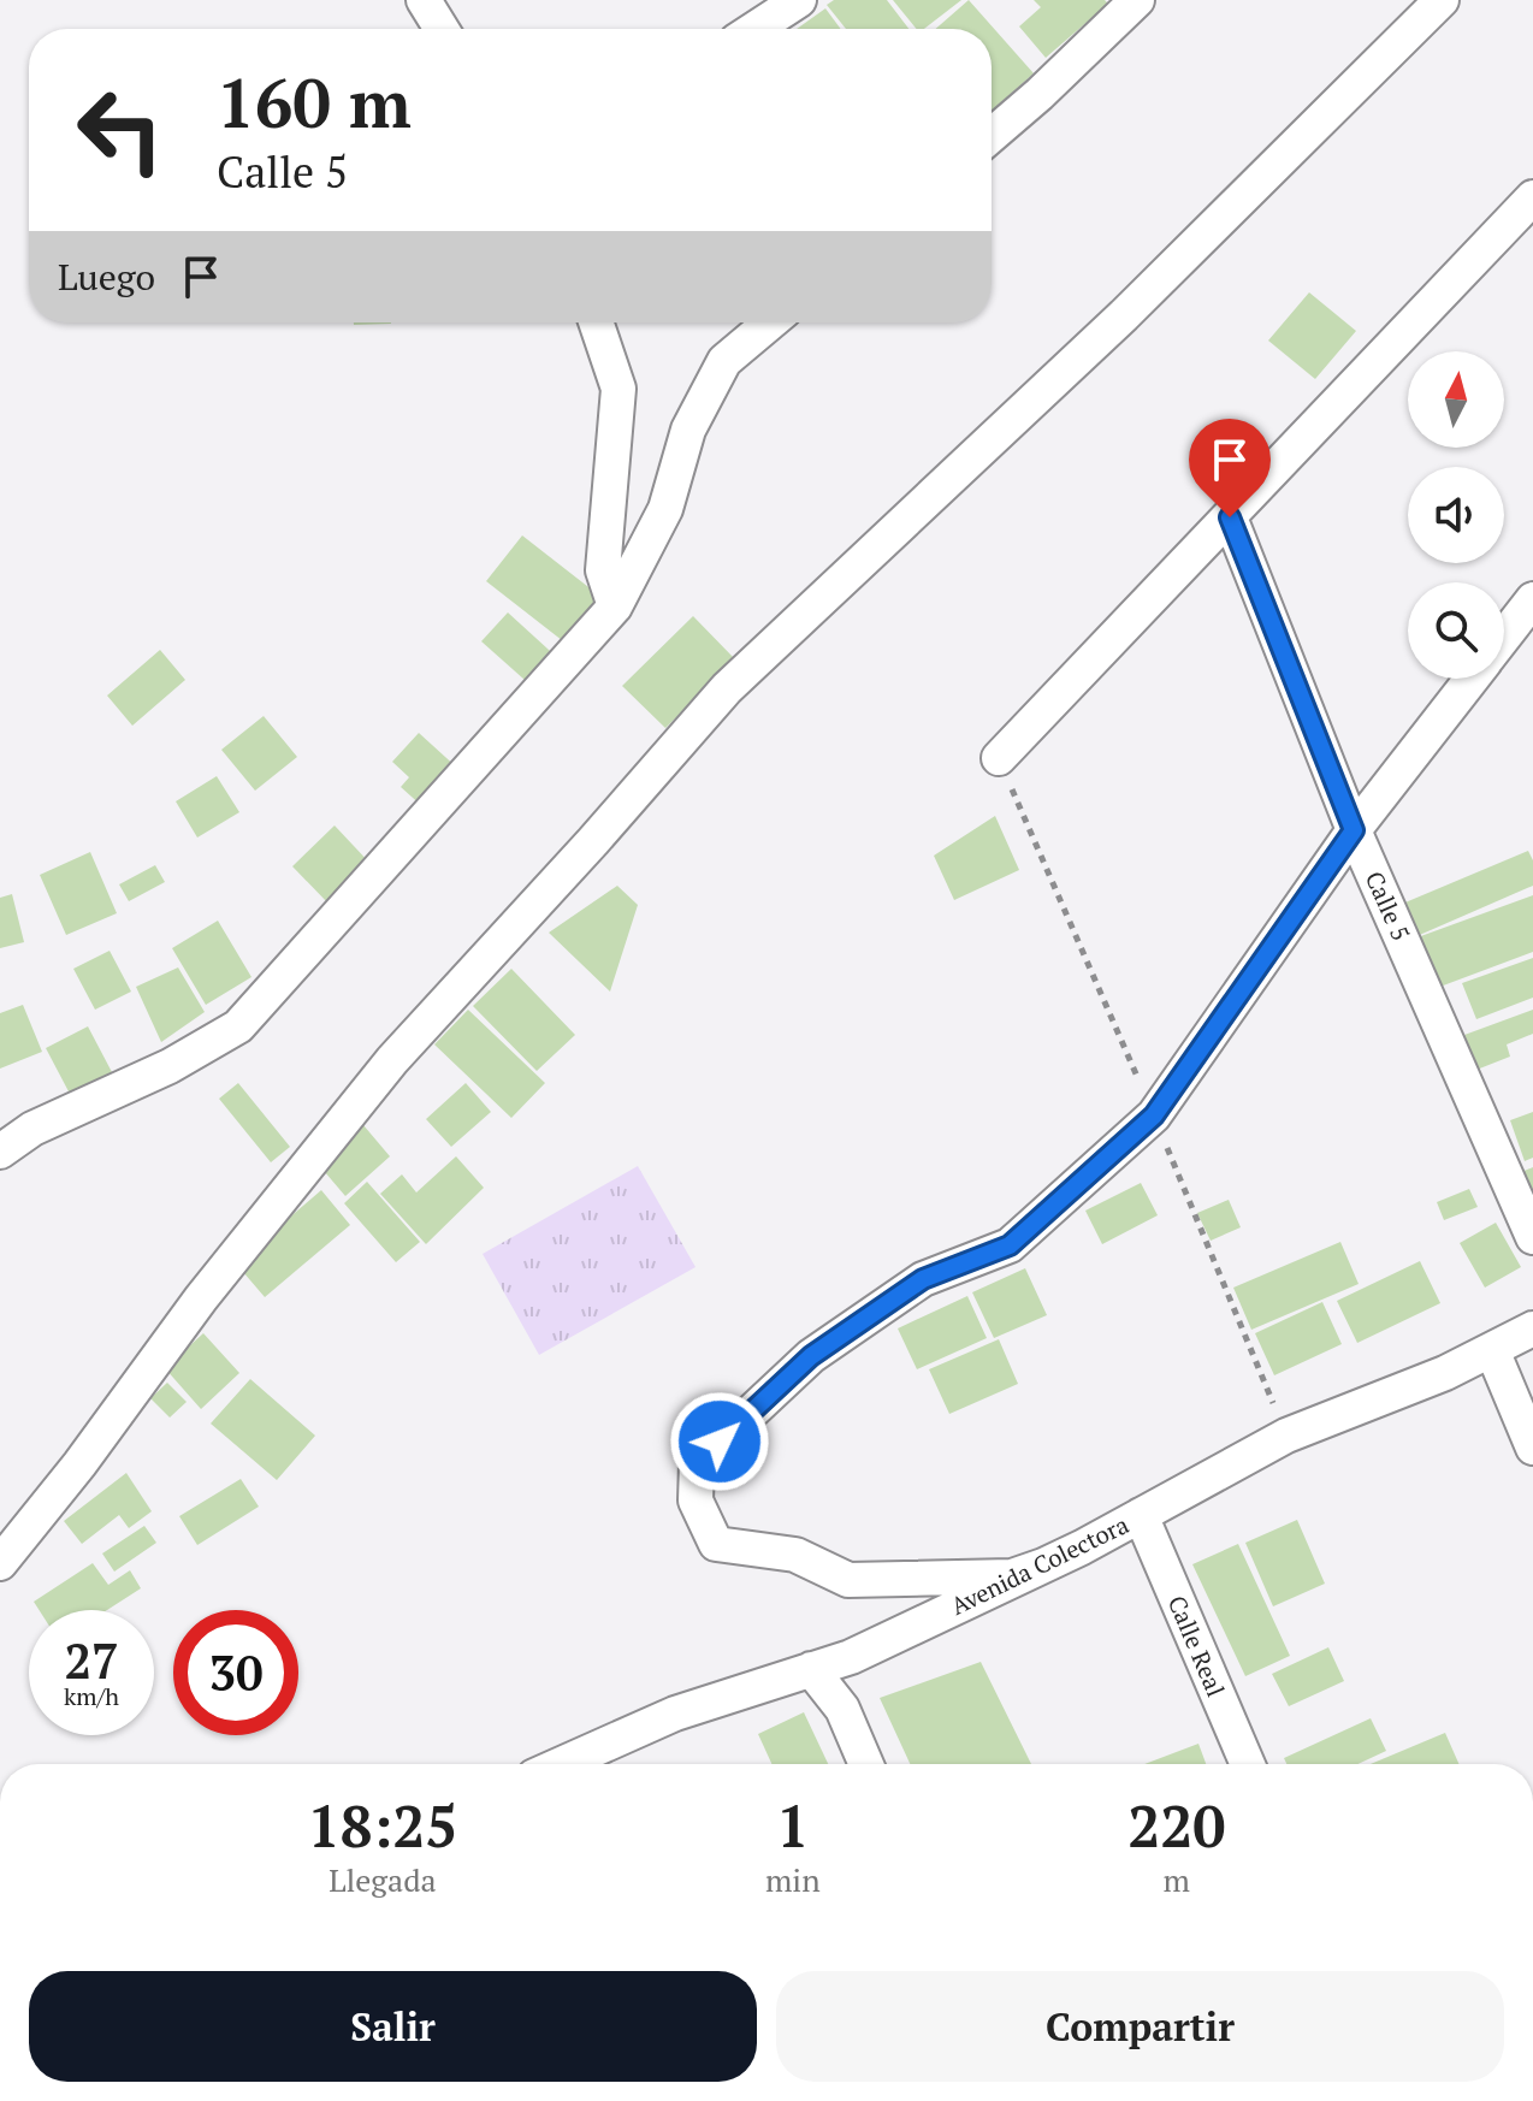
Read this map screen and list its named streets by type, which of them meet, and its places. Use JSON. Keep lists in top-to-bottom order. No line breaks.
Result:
{"streets":{"street":["Calle 5","Avenida Colectora","Calle Real"]},"crossings":[["Avenida Colectora","Calle Real"]],"north":"top","page":{"turn":["160 m","Calle 5"],"then":"Luego","speed":"27 km/h","limit":"30","eta":["18:25","Llegada","1","min","220","m"],"buttons":["Salir","Compartir"]}}
